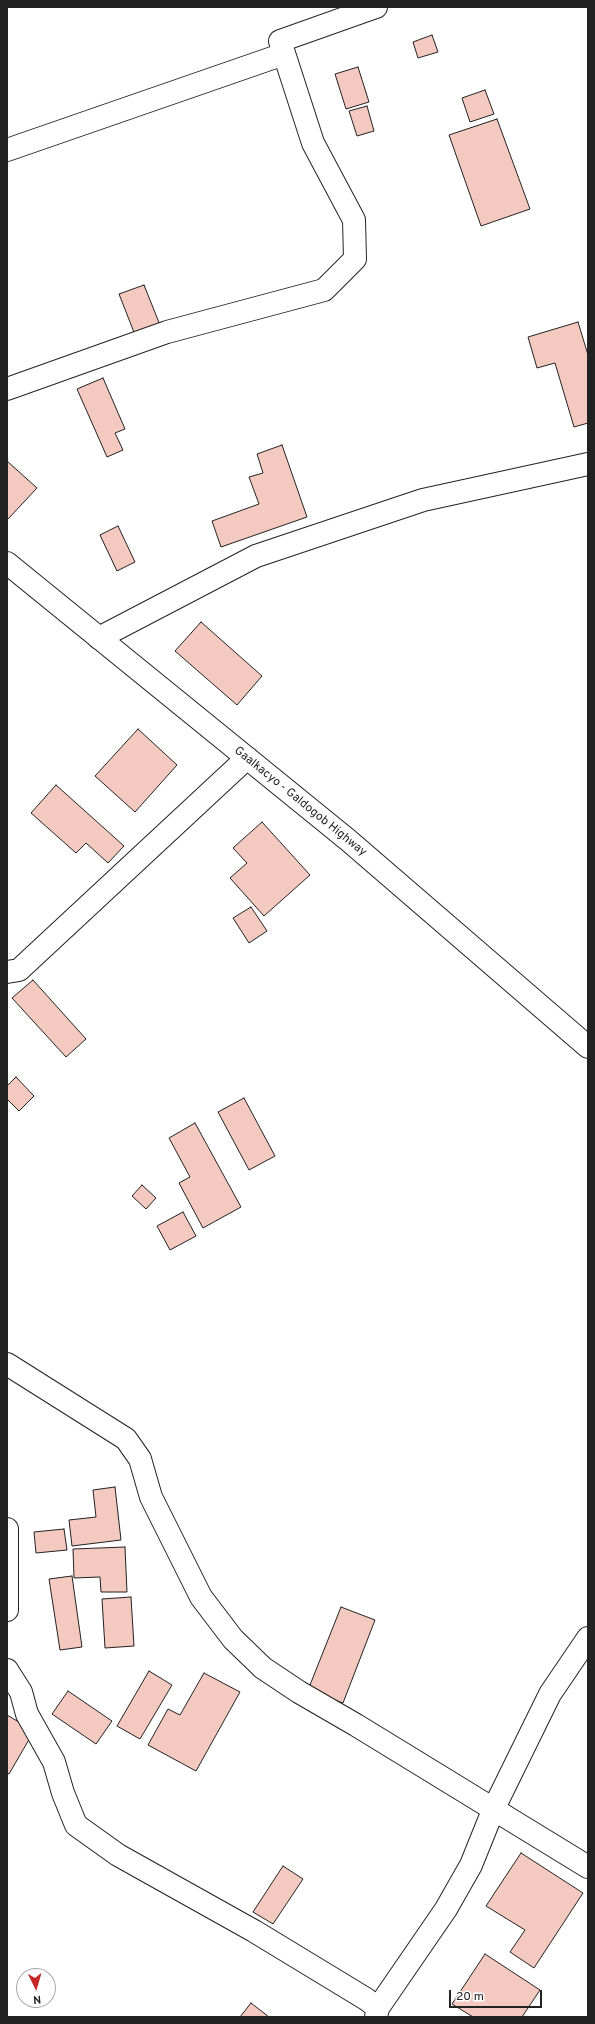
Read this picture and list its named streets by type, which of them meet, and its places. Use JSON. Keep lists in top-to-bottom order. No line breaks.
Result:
{"streets":{"street":["Gaalkacyo - Galdogob Highway"]},"scale_bar":"20 m","north":"bottom"}
